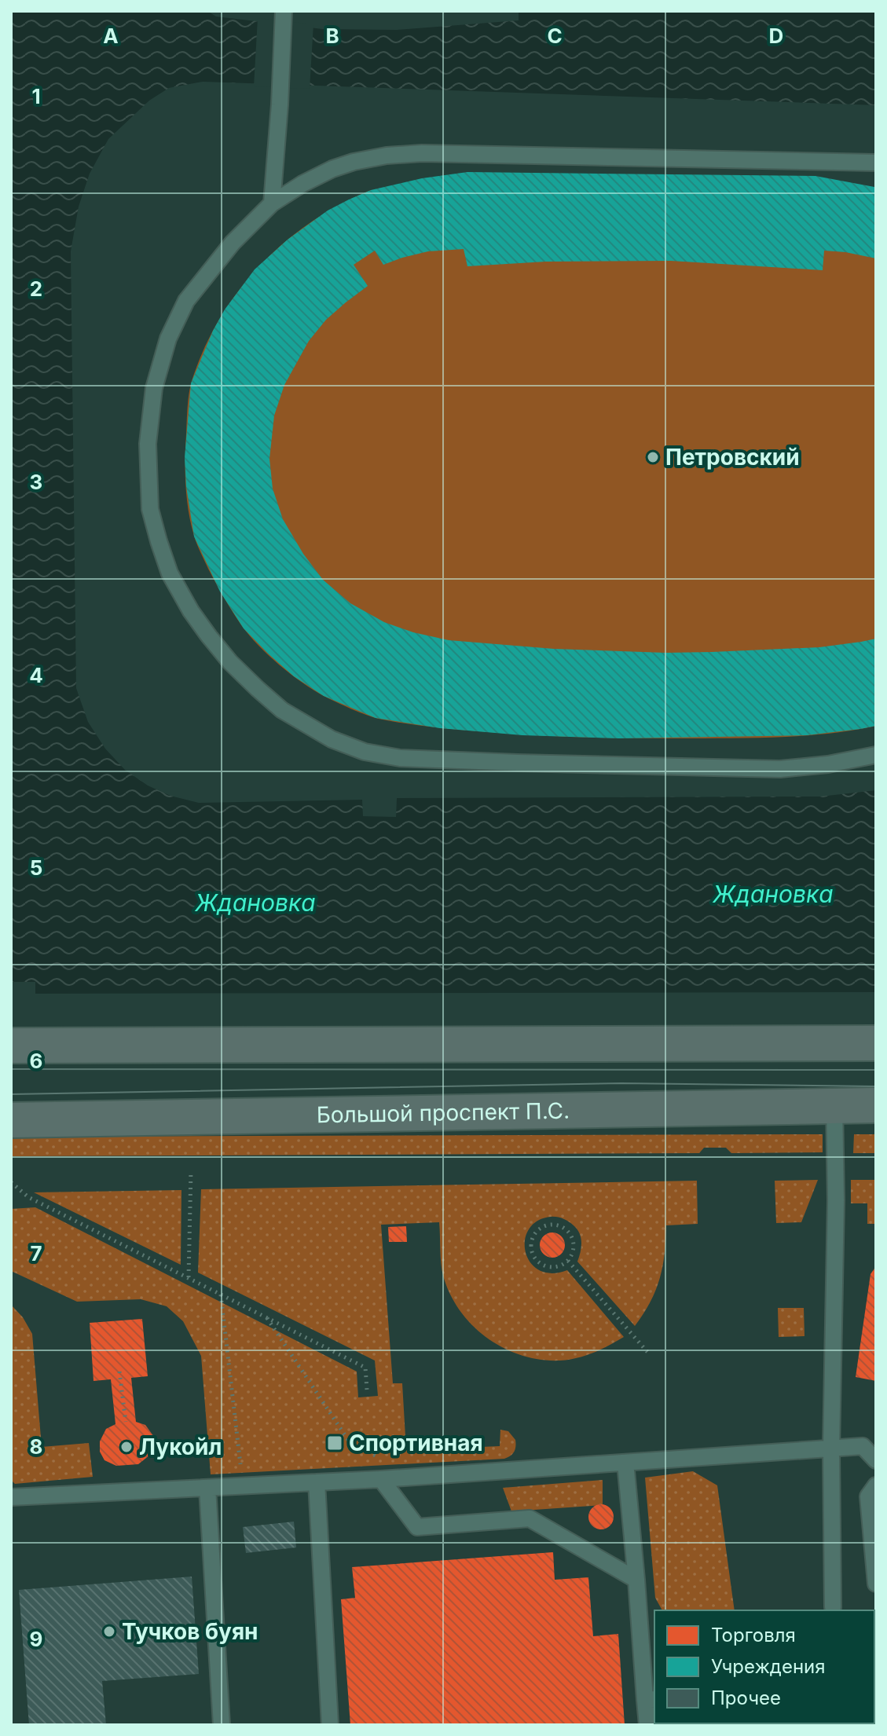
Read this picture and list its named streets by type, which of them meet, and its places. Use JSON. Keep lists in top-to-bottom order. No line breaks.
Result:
{"streets":{"main road":["Большой проспект П.С."]},"water":["Ждановка"],"places":{"other":["Петровский","Лукойл","Тучков буян"],"transit":["Спортивная"]},"legend":["Торговля","Учреждения","Прочее"],"grid":{"columns":["A","B","C","D"],"rows":["1","2","3","4","5","6","7","8","9"]}}
